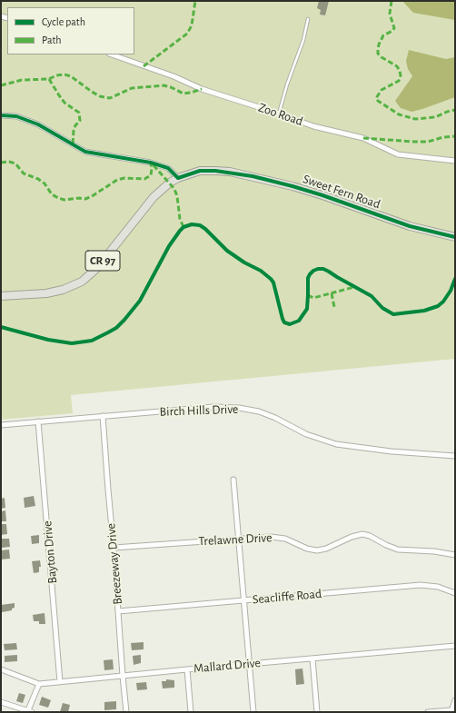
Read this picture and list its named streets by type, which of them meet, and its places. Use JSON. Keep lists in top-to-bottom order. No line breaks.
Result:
{"streets":{"main road":["Sweet Fern Road","CR 97"],"street":["Zoo Road","Birch Hills Drive","Trelawne Drive","Bayton Drive","Breezeway Drive","Seacliffe Road","Mallard Drive"]},"crossings":[["Birch Hills Drive","Bayton Drive"],["Birch Hills Drive","Breezeway Drive"],["Trelawne Drive","Breezeway Drive"],["Bayton Drive","Mallard Drive"],["Breezeway Drive","Seacliffe Road"],["Breezeway Drive","Mallard Drive"]],"legend":["Cycle path","Path"]}
